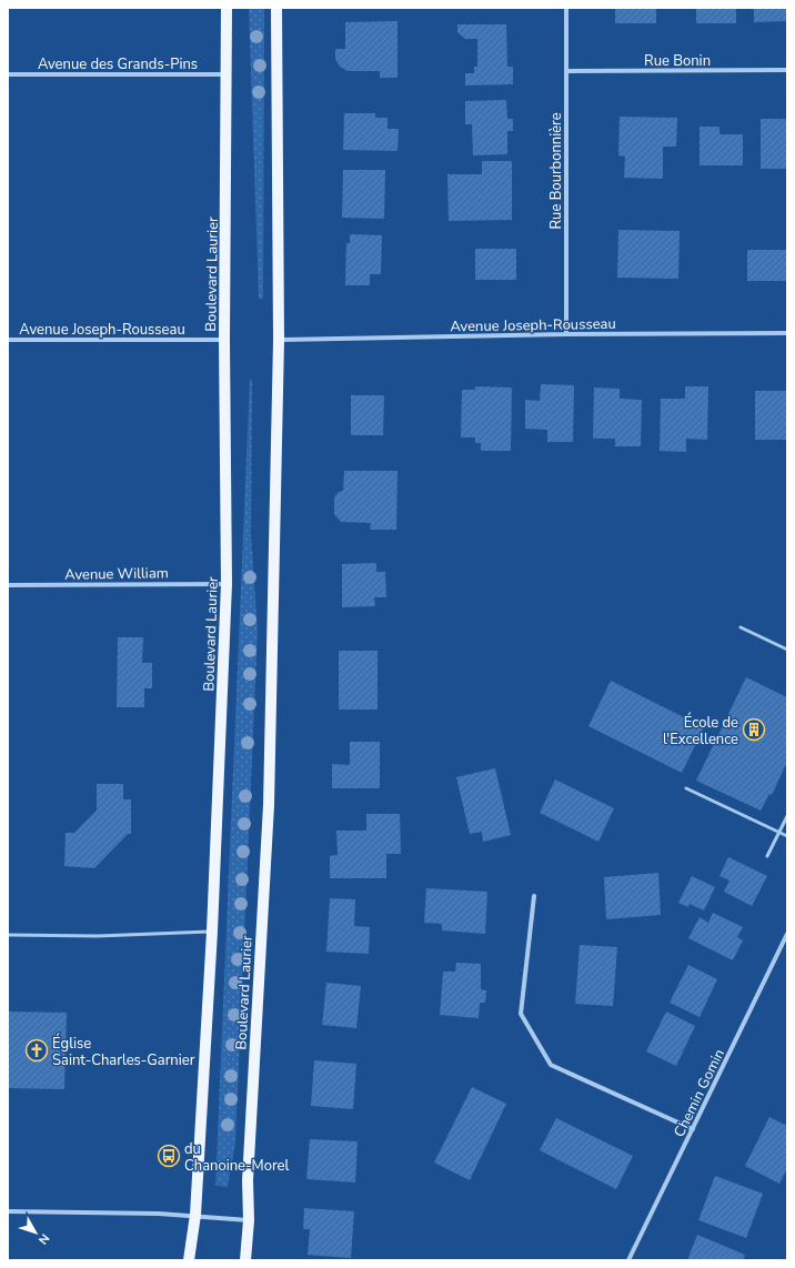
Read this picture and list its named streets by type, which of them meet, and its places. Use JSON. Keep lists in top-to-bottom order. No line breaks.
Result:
{"streets":{"main road":["Boulevard Laurier"],"street":["Rue Bonin","Avenue des Grands-Pins","Rue Bourbonnière","Avenue Joseph-Rousseau","Avenue William","Chemin Gomin"]},"crossings":[["Rue Bonin","Rue Bourbonnière"],["Avenue des Grands-Pins","Boulevard Laurier"],["Rue Bourbonnière","Avenue Joseph-Rousseau"],["Boulevard Laurier","Avenue Joseph-Rousseau"],["Boulevard Laurier","Avenue William"]],"places":{"building":["École de l'Excellence"],"church":["Église Saint-Charles-Garnier"],"bus stop":["du Chanoine-Morel"]},"north":"bottom right"}
